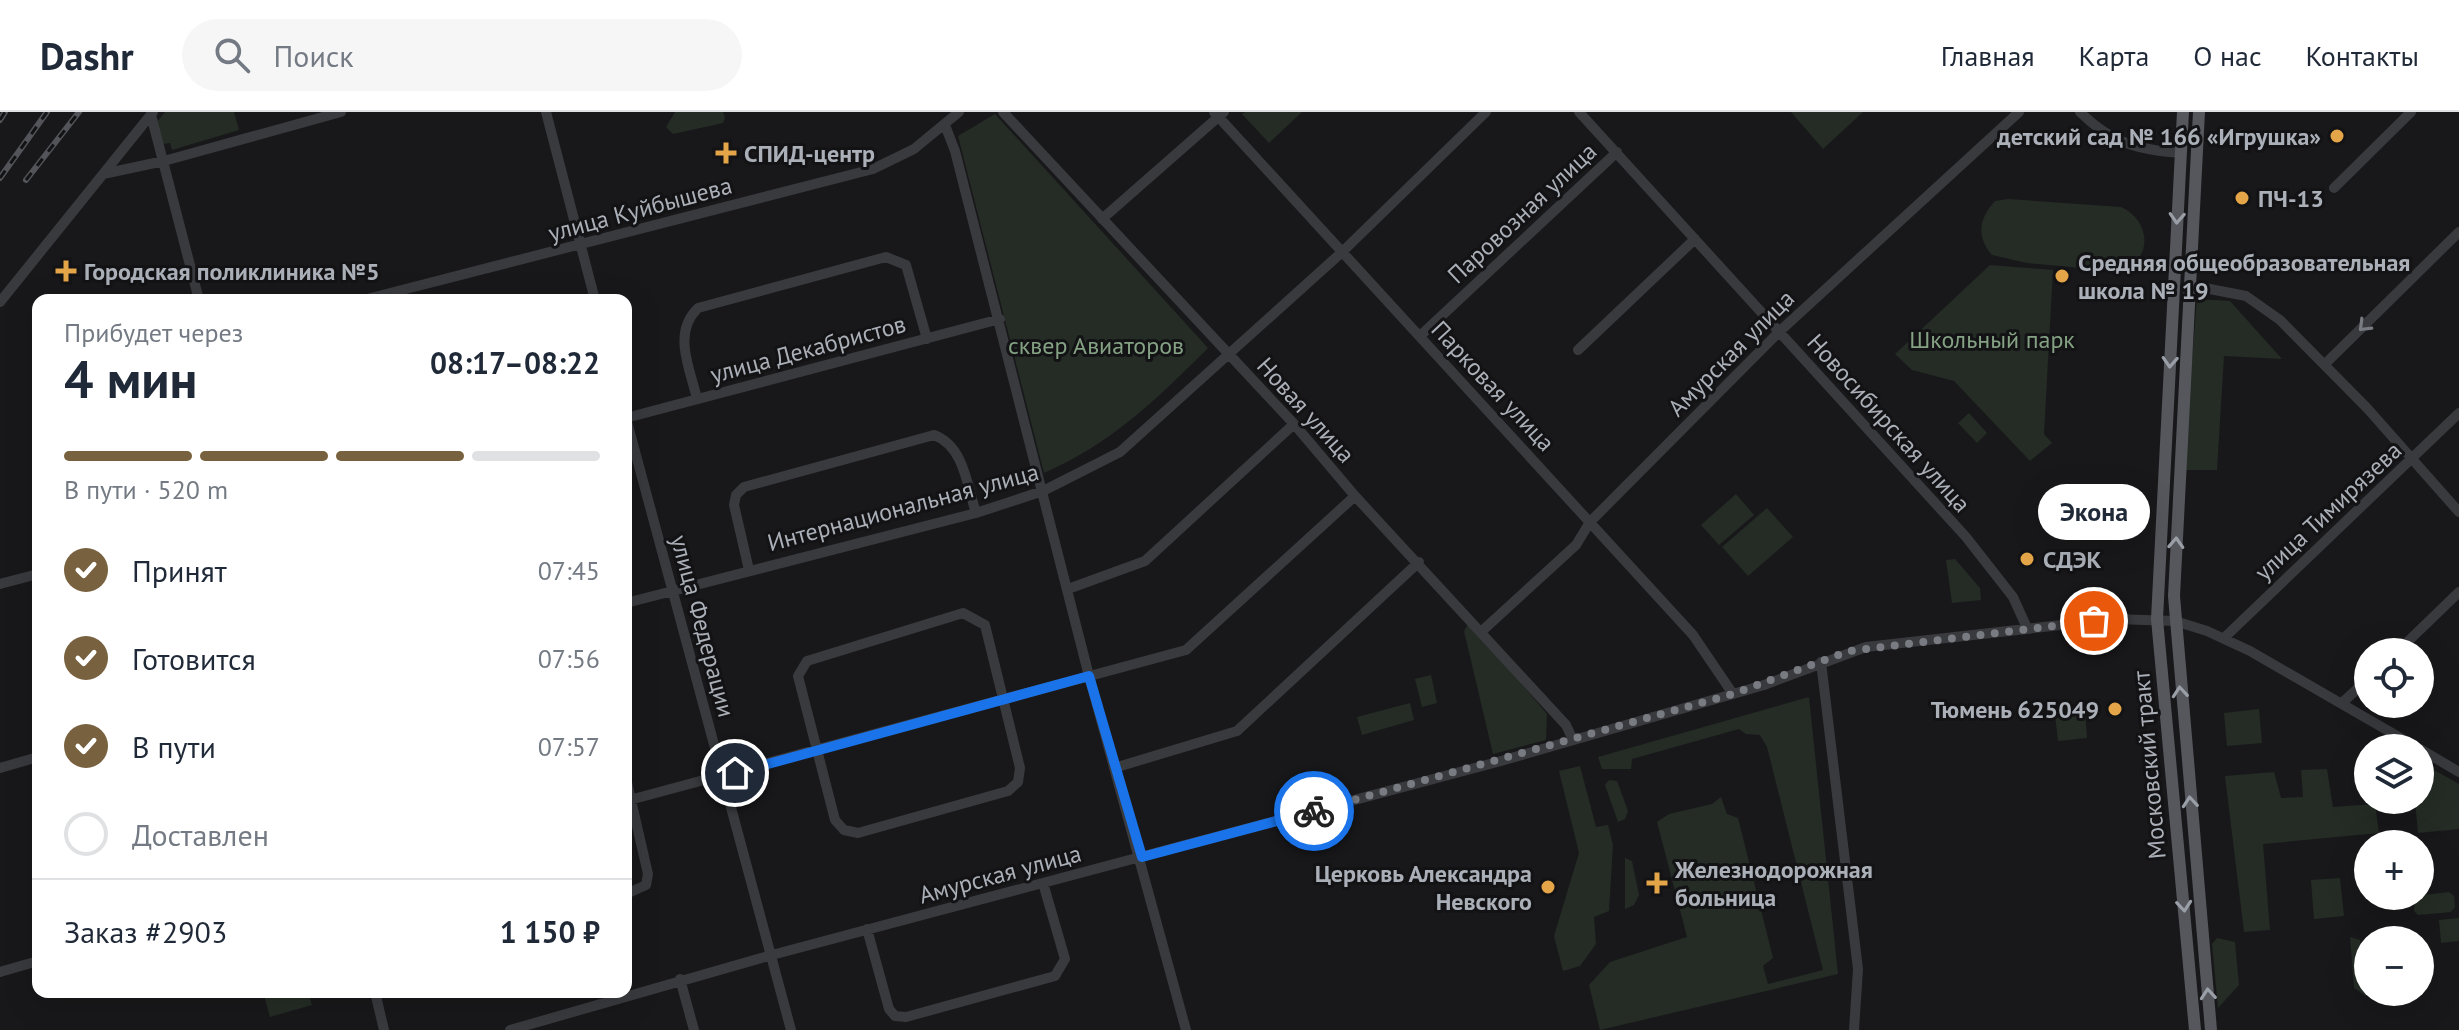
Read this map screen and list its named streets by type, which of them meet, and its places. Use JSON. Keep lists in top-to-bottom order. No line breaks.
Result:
{"streets":{"main road":["Московский тракт"],"street":["улица Куйбышева","Паровозная улица","улица Декабристов","Амурская улица","Парковая улица","Новая улица","Новосибирская улица","Интернациональная улица","улица Тимирязева","улица Федерации"]},"crossings":[["Паровозная улица","Парковая улица"],["Паровозная улица","Новосибирская улица"],["Амурская улица","Парковая улица"],["Амурская улица","Новая улица"],["Амурская улица","Новосибирская улица"],["Амурская улица","улица Тимирязева"],["Амурская улица","улица Федерации"],["Амурская улица","Московский тракт"],["Парковая улица","Интернациональная улица"],["Новая улица","Интернациональная улица"],["Интернациональная улица","улица Федерации"]],"parks":["Школьный парк","сквер Авиаторов"],"places":{"other":["детский сад № 166 «Игрушка»","ПЧ-13","Средняя общеобразовательная школа № 19","СДЭК","Экона","Тюмень 625049","Церковь Александра Невского"],"health":["СПИД-центр","Городская поликлиника №5","Железнодорожная больница"]},"page":{"header":"Dashr","search":"Поиск","nav":["Главная","Карта","О нас","Контакты"],"heading":["4 мин","Прибудет через","08:17–08:22"],"panel":["Заказ #2903","1 150 ₽"],"bar":"В пути · 520 m","bubble":"Экона","list":[["Принят","07:45"],["Готовится","07:56"],["В пути","07:57"],"Доставлен"],"map_buttons":["+","−"]}}
